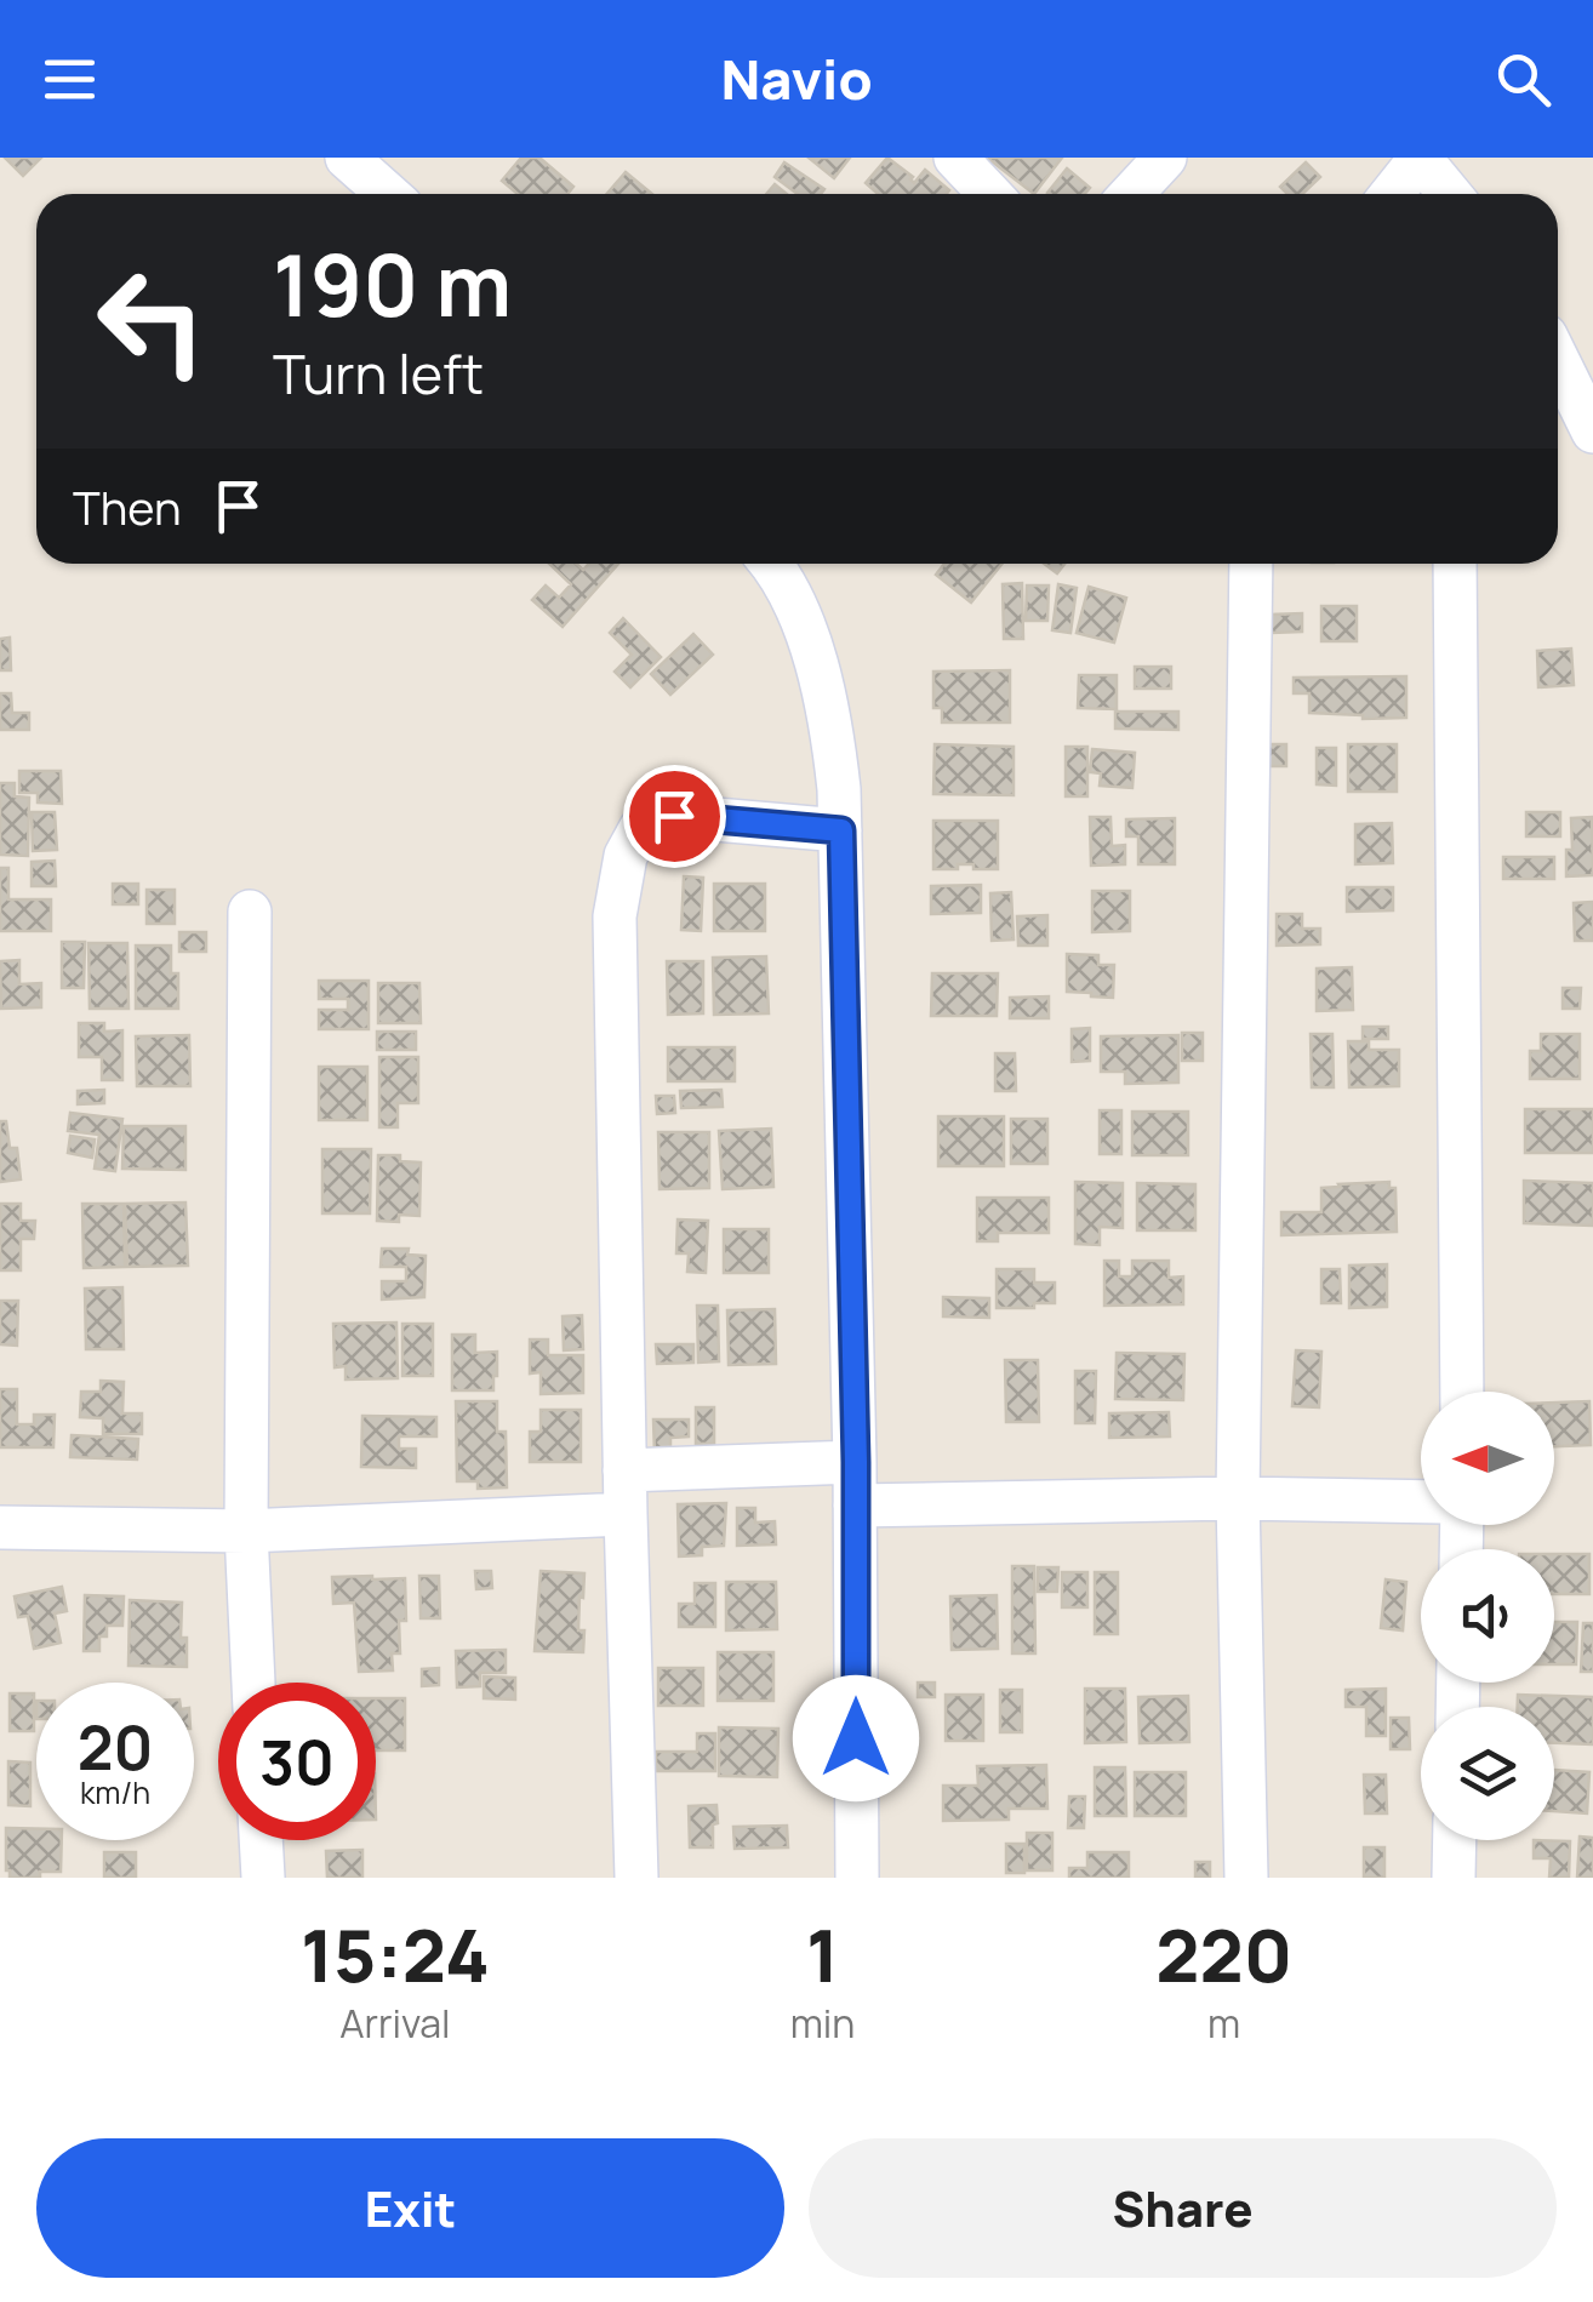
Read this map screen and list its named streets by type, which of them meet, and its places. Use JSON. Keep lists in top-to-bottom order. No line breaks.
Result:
{"north":"left","page":{"header":"Navio","turn":["190 m","Turn left"],"then":"Then","speed":"20 km/h","limit":"30","eta":["15:24","Arrival","1","min","220","m"],"buttons":["Exit","Share"]}}
